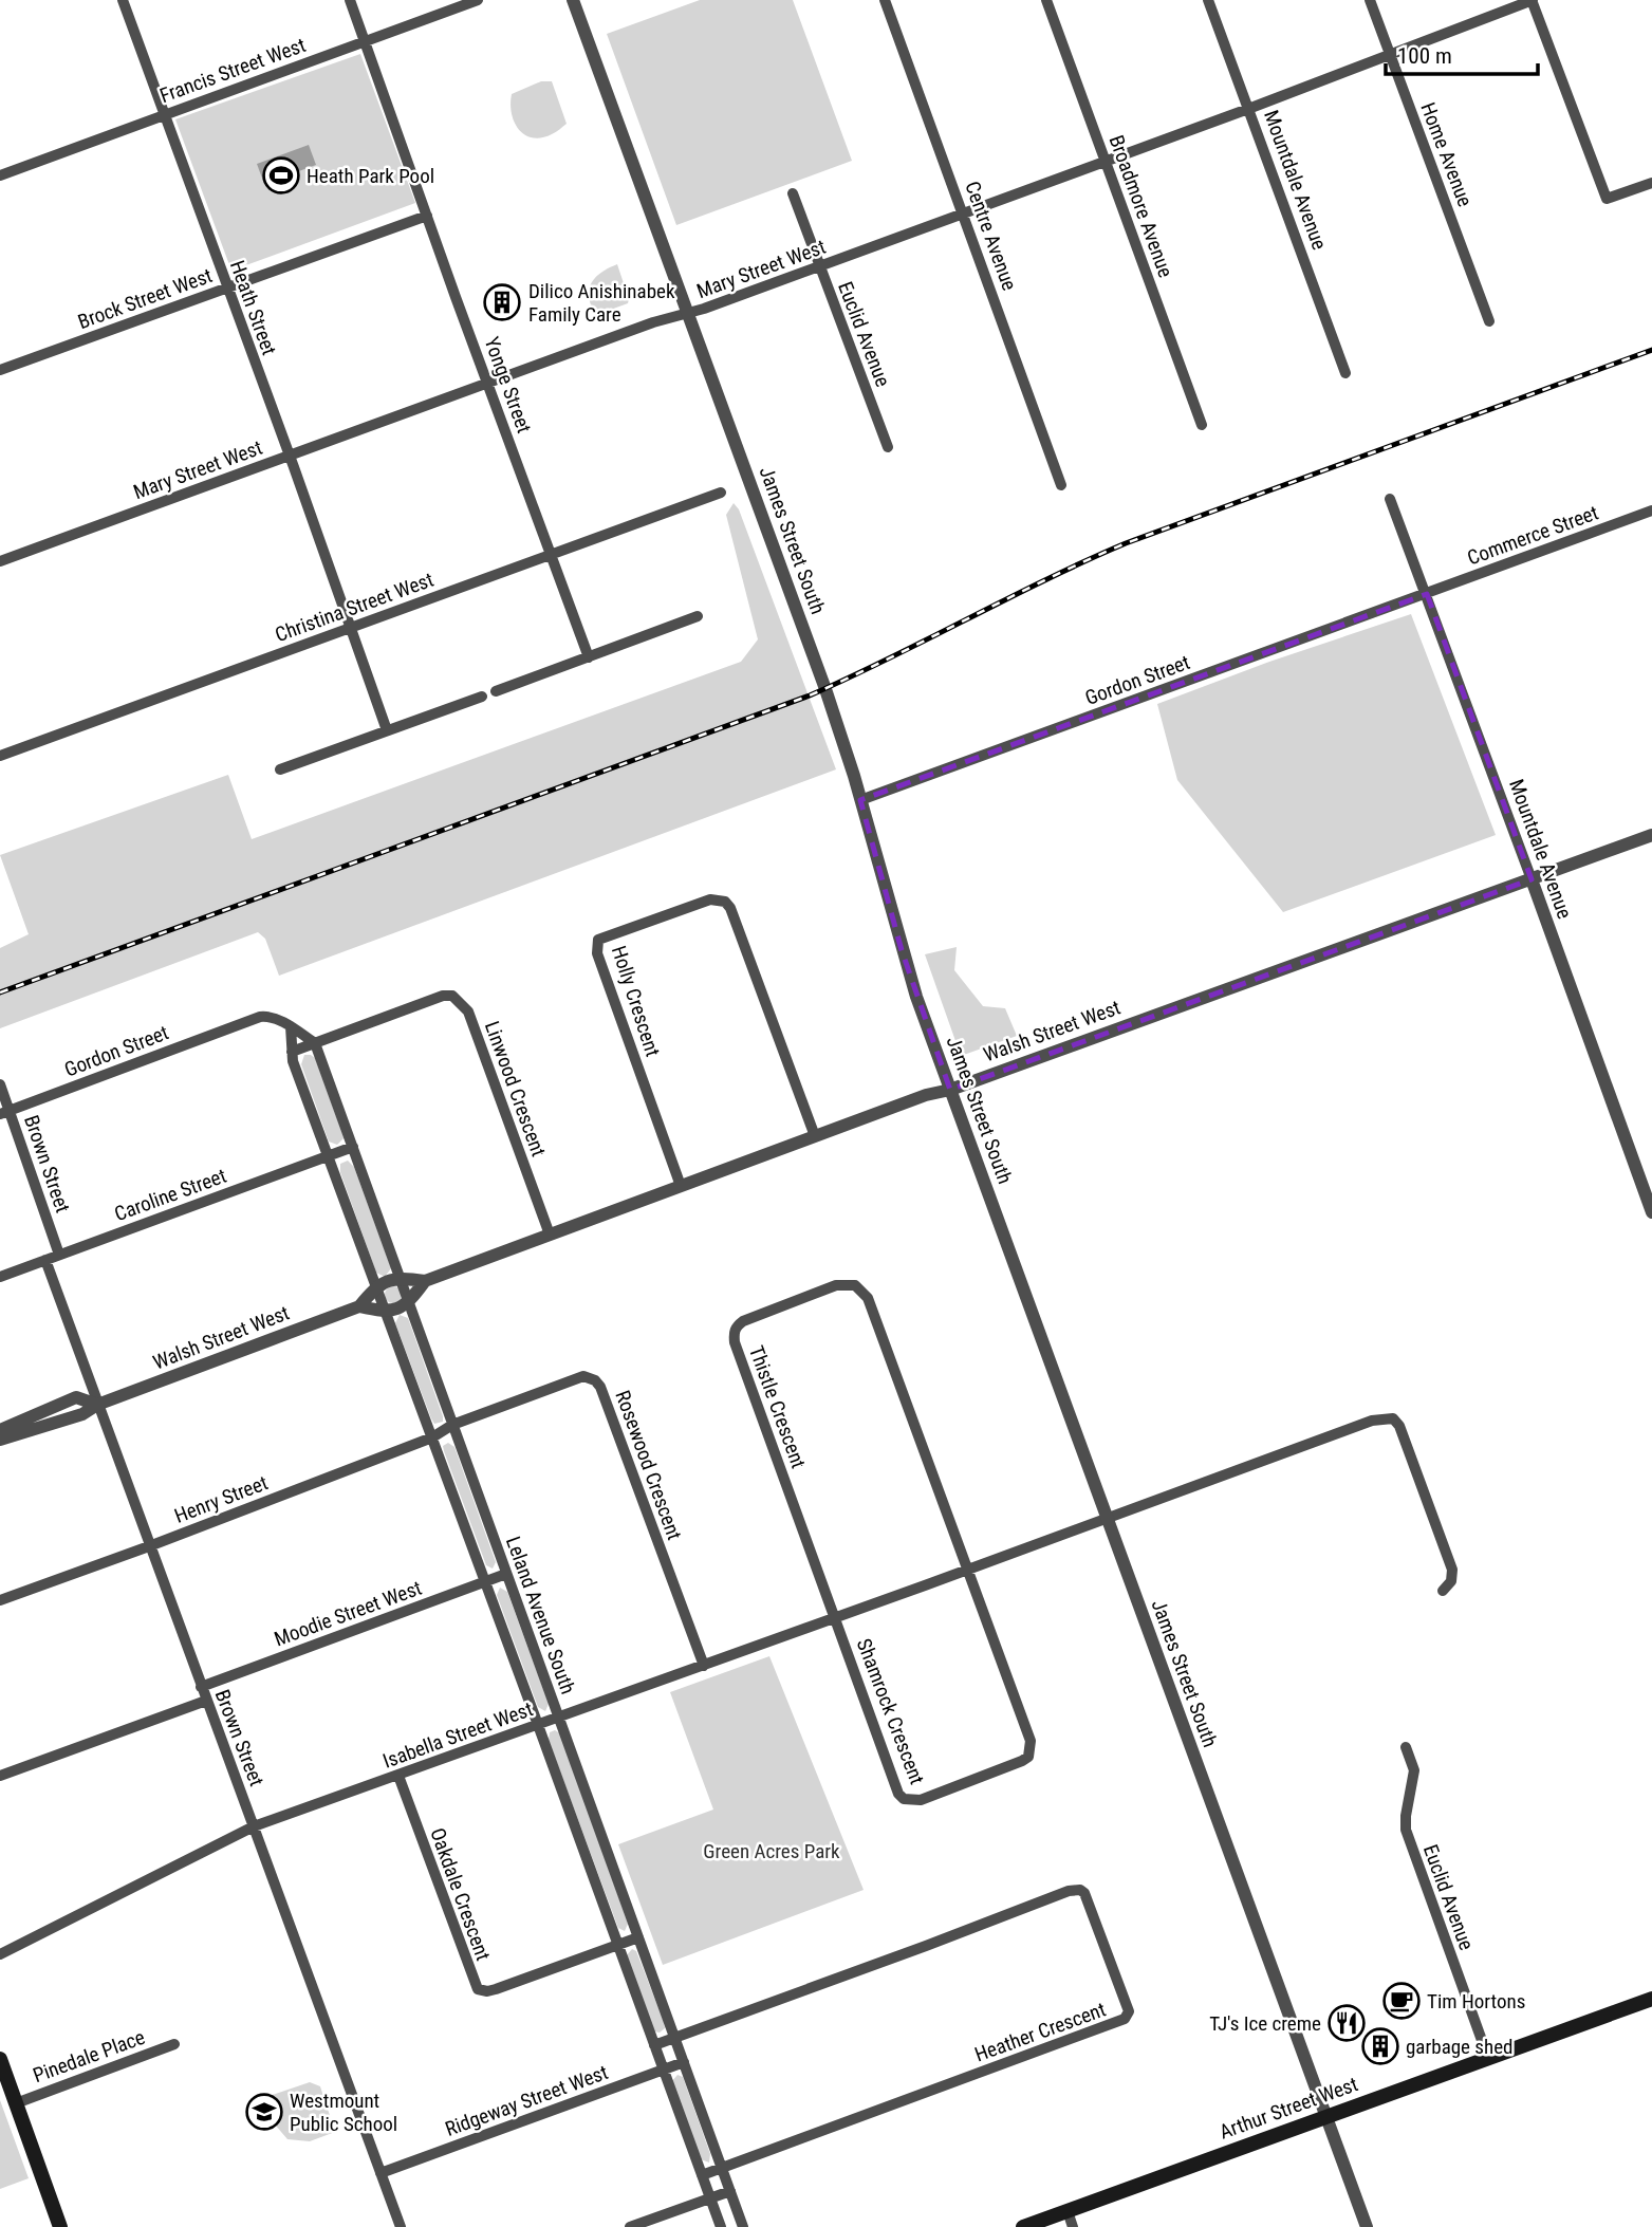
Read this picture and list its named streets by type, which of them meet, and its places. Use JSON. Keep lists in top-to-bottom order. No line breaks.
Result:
{"streets":{"main road":["Arthur Street West"],"street":["Francis Street West","Home Avenue","Mountdale Avenue","Broadmore Avenue","Centre Avenue","Mary Street West","Brock Street West","Heath Street","Euclid Avenue","Yonge Street","Commerce Street","James Street South","Christina Street West","Gordon Street","Holly Crescent","Walsh Street West","Linwood Crescent","Brown Street","Caroline Street","Thistle Crescent","Rosewood Crescent","Henry Street","Moodie Street West","Leland Avenue South","Shamrock Crescent","Isabella Street West","Oakdale Crescent","Heather Crescent","Pinedale Place","Ridgeway Street West"]},"crossings":[["Francis Street West","Heath Street"],["Francis Street West","Yonge Street"],["Home Avenue","Mary Street West"],["Mountdale Avenue","Mary Street West"],["Mountdale Avenue","Commerce Street"],["Mountdale Avenue","Gordon Street"],["Mountdale Avenue","Walsh Street West"],["Broadmore Avenue","Mary Street West"],["Centre Avenue","Mary Street West"],["Mary Street West","Heath Street"],["Mary Street West","Euclid Avenue"],["Mary Street West","Yonge Street"],["Mary Street West","James Street South"],["Brock Street West","Heath Street"],["Brock Street West","Yonge Street"],["Heath Street","Christina Street West"],["Euclid Avenue","Arthur Street West"],["Yonge Street","Christina Street West"],["Commerce Street","Gordon Street"],["James Street South","Gordon Street"],["James Street South","Walsh Street West"],["James Street South","Isabella Street West"],["James Street South","Arthur Street West"],["Gordon Street","Brown Street"],["Gordon Street","Leland Avenue South"],["Holly Crescent","Walsh Street West"],["Walsh Street West","Linwood Crescent"],["Walsh Street West","Brown Street"],["Walsh Street West","Leland Avenue South"],["Linwood Crescent","Leland Avenue South"],["Brown Street","Caroline Street"],["Brown Street","Henry Street"],["Brown Street","Moodie Street West"],["Brown Street","Isabella Street West"],["Brown Street","Ridgeway Street West"],["Caroline Street","Leland Avenue South"],["Thistle Crescent","Shamrock Crescent"],["Thistle Crescent","Isabella Street West"],["Rosewood Crescent","Henry Street"],["Rosewood Crescent","Leland Avenue South"],["Rosewood Crescent","Isabella Street West"],["Henry Street","Leland Avenue South"],["Moodie Street West","Leland Avenue South"],["Leland Avenue South","Isabella Street West"],["Leland Avenue South","Oakdale Crescent"],["Leland Avenue South","Heather Crescent"],["Leland Avenue South","Ridgeway Street West"],["Shamrock Crescent","Isabella Street West"],["Isabella Street West","Oakdale Crescent"]],"parks":["Green Acres Park"],"places":{"sports":["Heath Park Pool"],"building":["Dilico Anishinabek Family Care","garbage shed"],"cafe":["Tim Hortons"],"restaurant":["TJ's Ice creme"],"school or university":["Westmount Public School"]},"scale_bar":"100 m"}
